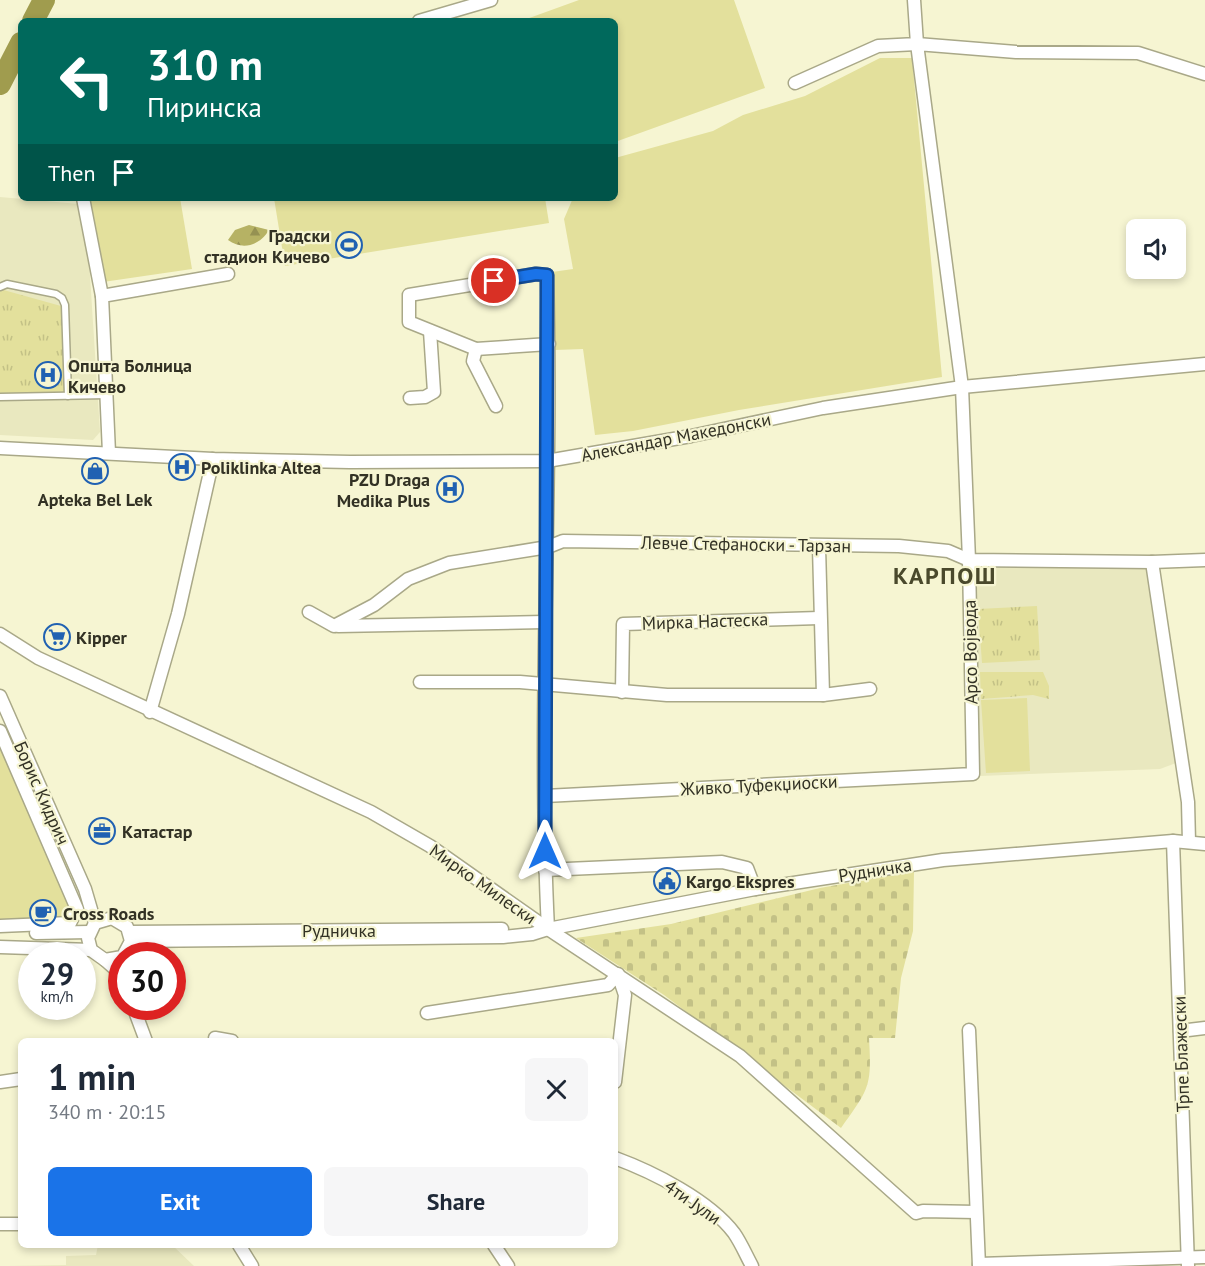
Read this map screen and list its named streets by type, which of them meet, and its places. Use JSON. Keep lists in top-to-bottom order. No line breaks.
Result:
{"streets":{"street":["Александар Македонски","Левче Стефаноски - Тарзан","Мирка Настеска","Арсо Војвода","Живко Туфекџиоски","Борис Кидрич","Рудничка","Мирко Милески","Трпе Блажески","4ти Јули"]},"crossings":[["Александар Македонски","Арсо Војвода"],["Левче Стефаноски - Тарзан","Арсо Војвода"],["Арсо Војвода","Живко Туфекџиоски"],["Рудничка","Мирко Милески"],["Рудничка","Трпе Блажески"]],"districts":["КАРПОШ"],"places":{"sports":["Градски стадион Кичево"],"hospital":["Општа Болница Кичево","Poliklinka Altea","PZU Draga Medika Plus"],"shop":["Apteka Bel Lek"],"supermarket":["Kipper"],"office":["Катастар"],"public building":["Kargo Ekspres"],"cafe":["Cross Roads"]},"page":{"turn":["310 m","Пиринска"],"then":"Then","speed":"29 km/h","limit":"30","heading":["1 min","340 m · 20:15"],"buttons":["Exit","Share"]}}
